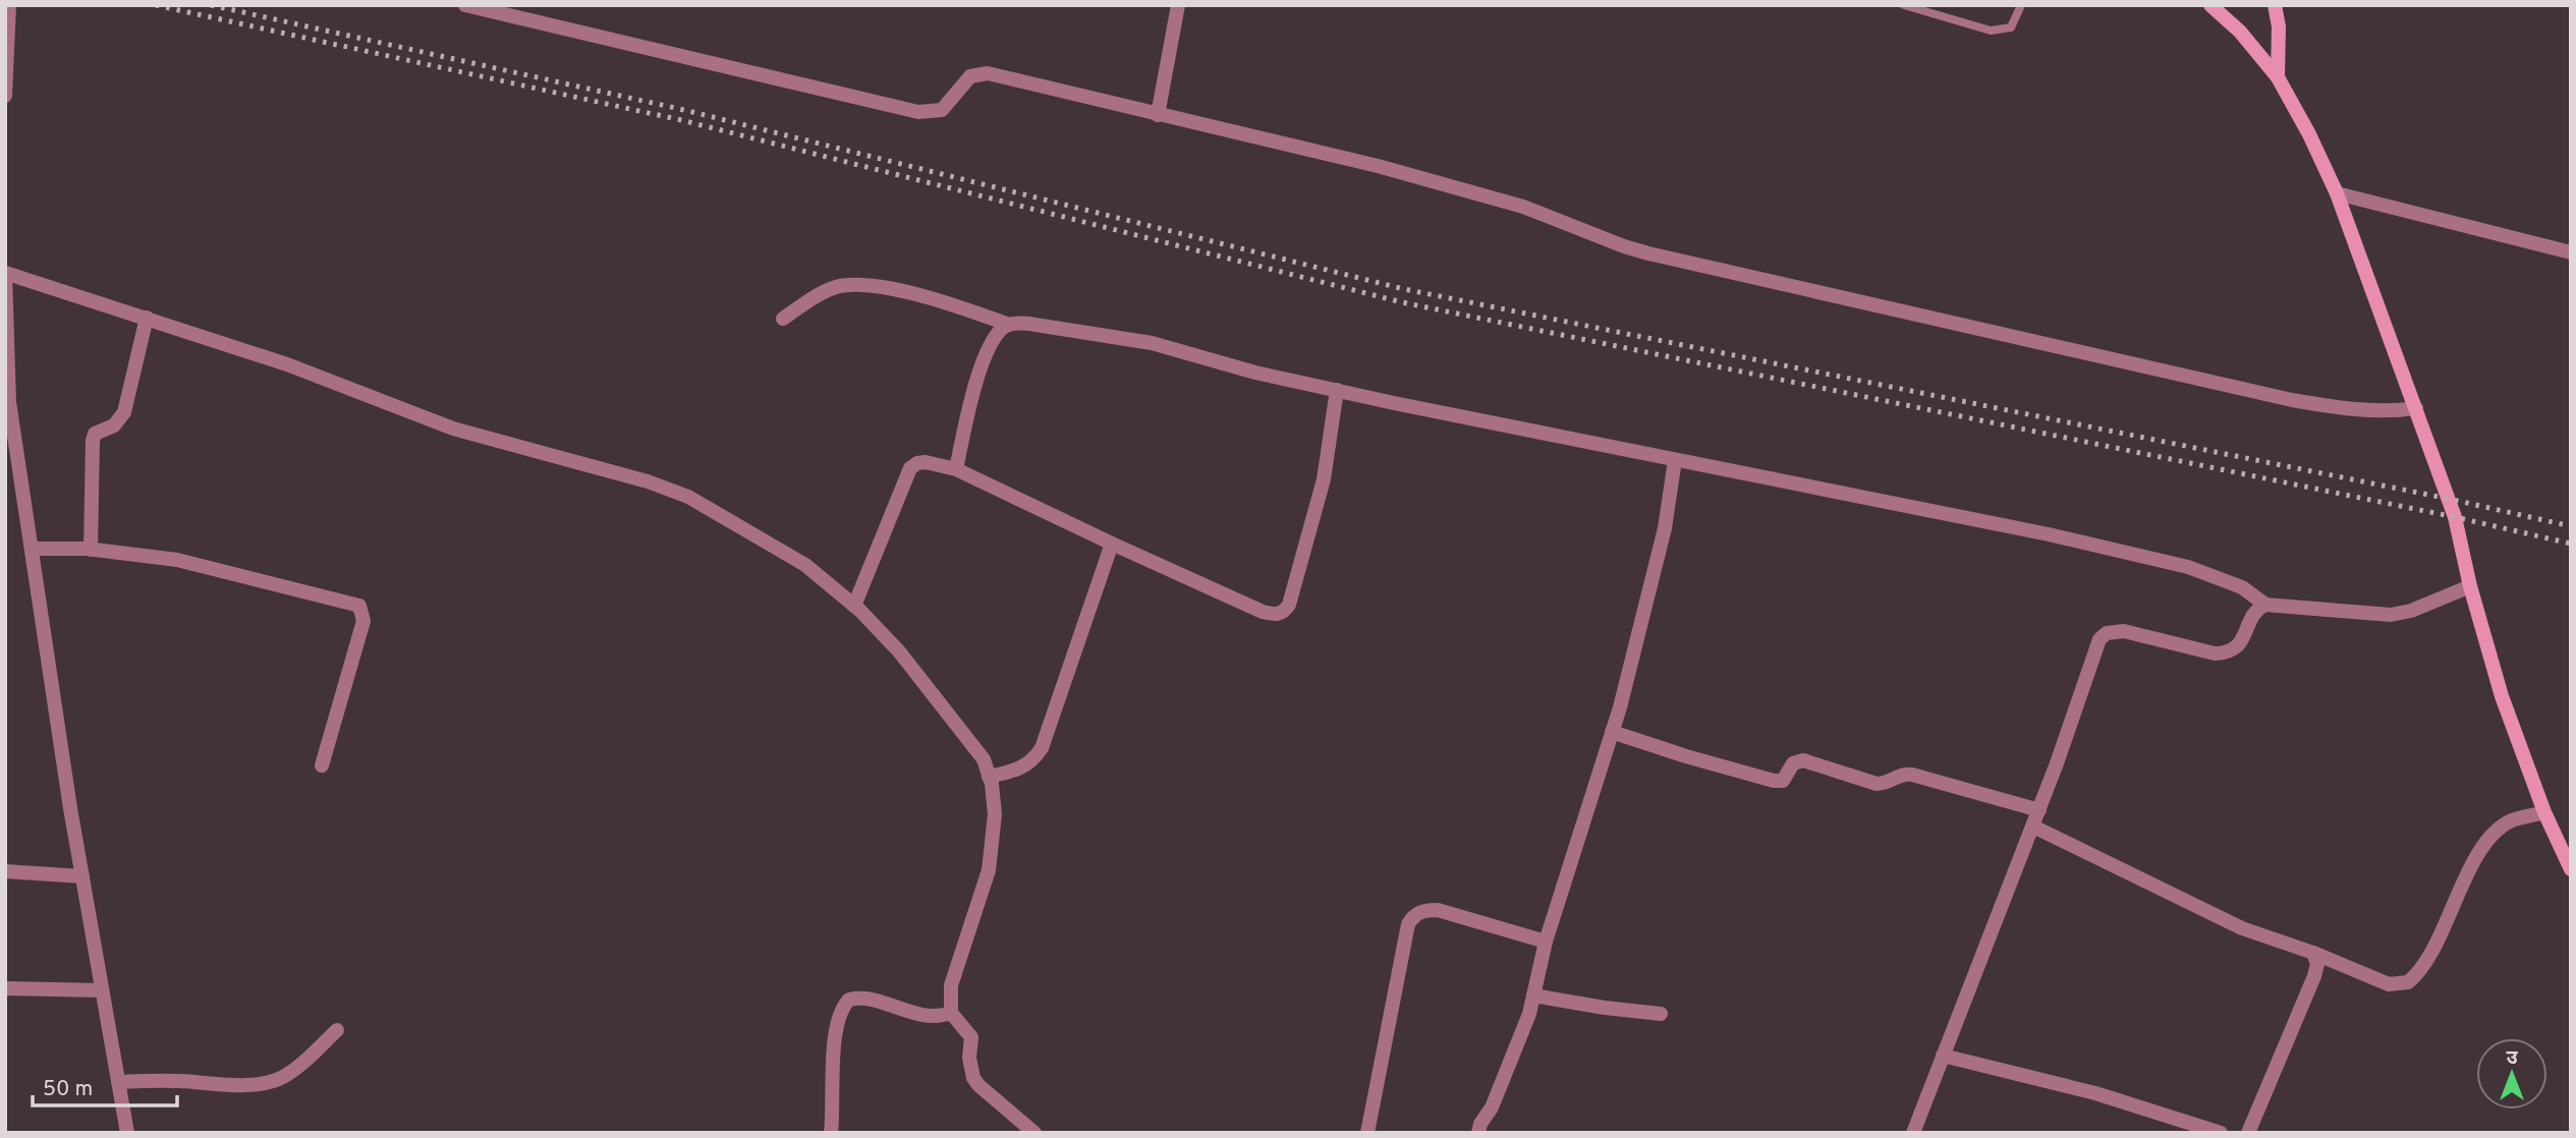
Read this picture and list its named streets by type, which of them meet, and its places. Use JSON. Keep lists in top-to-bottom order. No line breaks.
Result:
{"scale_bar":"50 m","north":"top"}
